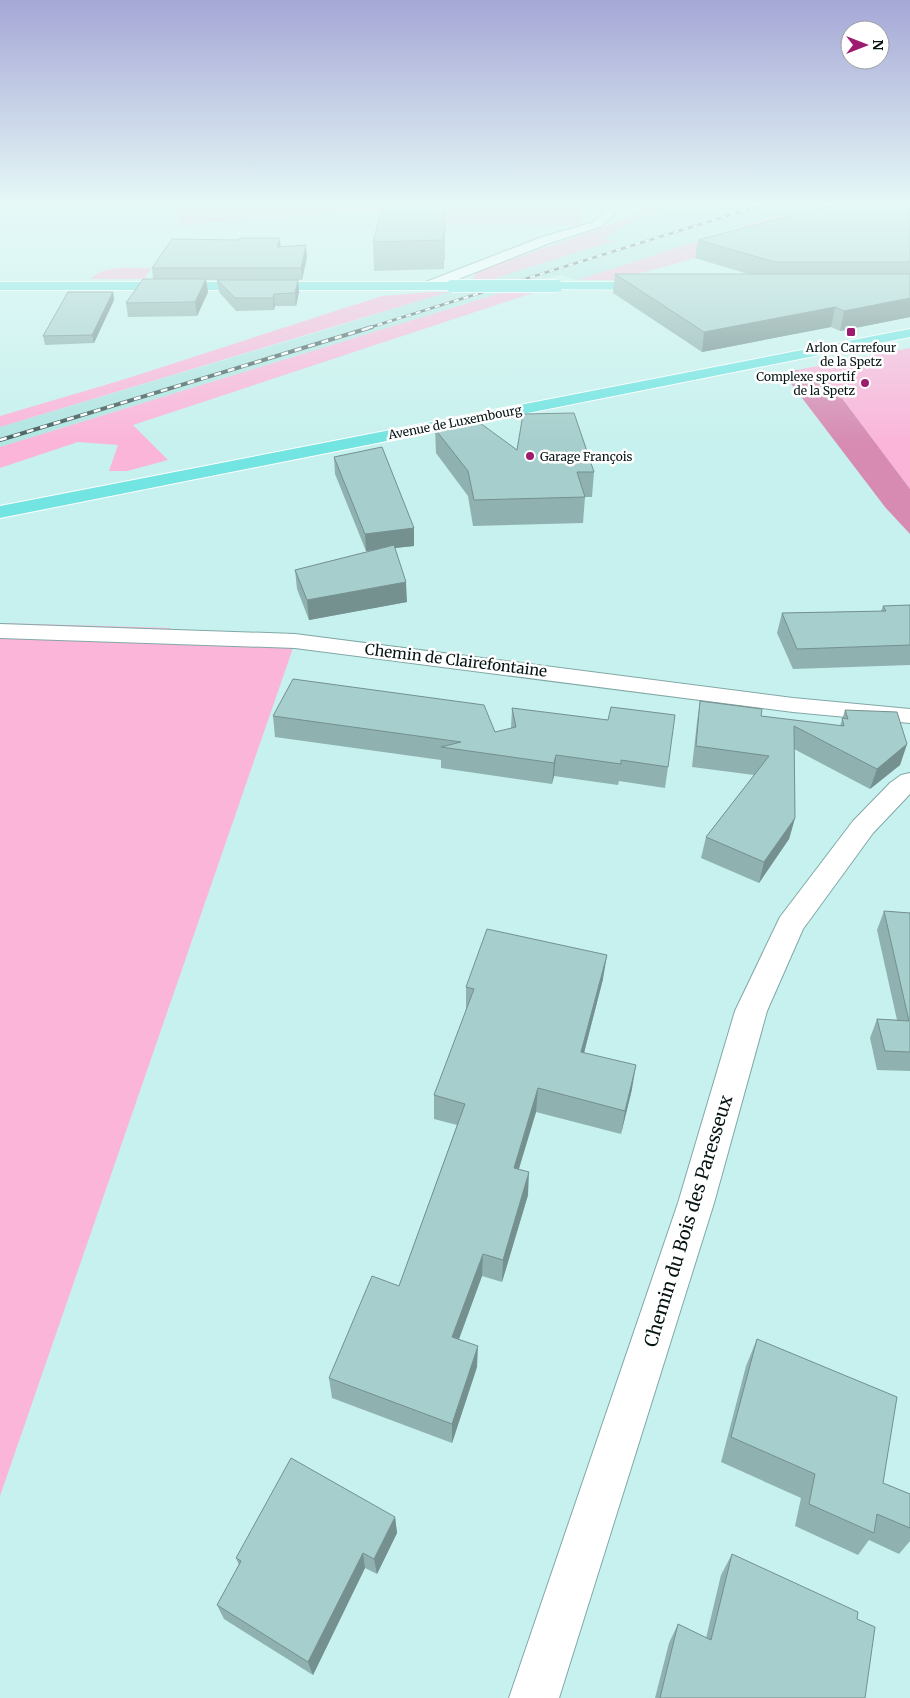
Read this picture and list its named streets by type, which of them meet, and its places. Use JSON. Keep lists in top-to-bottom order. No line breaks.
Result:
{"streets":{"main road":["Avenue de Luxembourg"],"street":["Chemin de Clairefontaine","Chemin du Bois des Paresseux"]},"places":{"transit":["Arlon Carrefour de la Spetz"],"other":["Complexe sportif de la Spetz","Garage François"]},"north":"right"}
